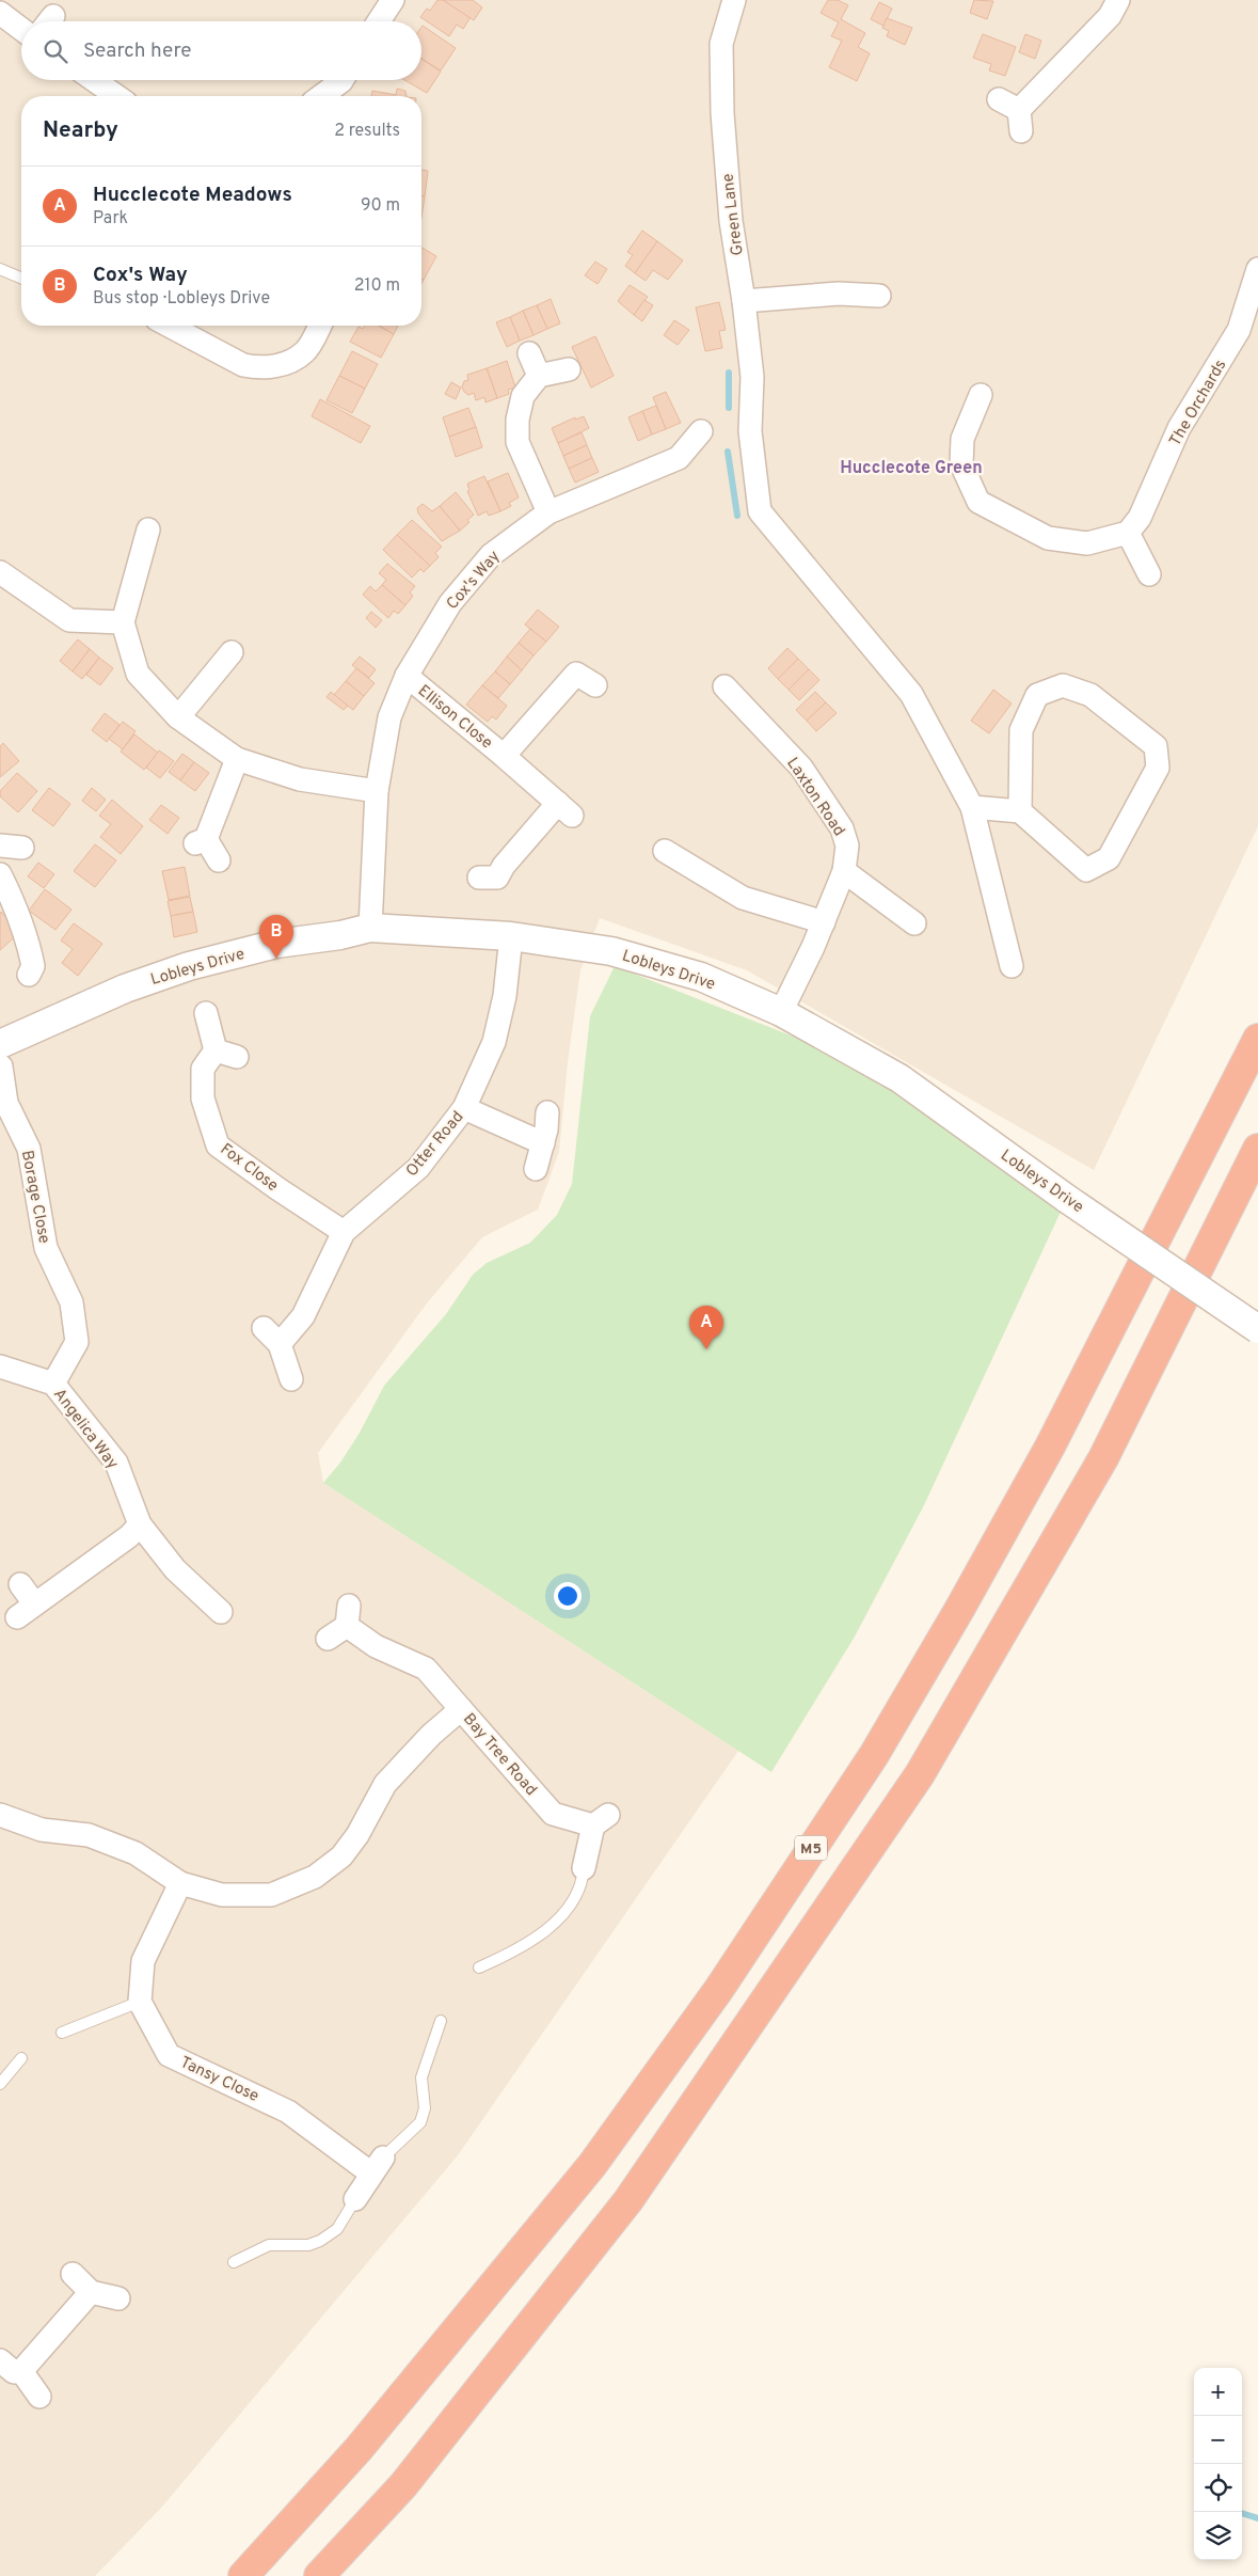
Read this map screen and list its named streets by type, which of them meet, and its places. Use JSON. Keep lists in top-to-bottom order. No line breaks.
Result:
{"streets":{"highway":["M5"],"street":["Green Lane","The Orchards","Cox's Way","Ellison Close","Laxton Road","Lobleys Drive","Otter Road","Fox Close","Borage Close","Angelica Way","Bay Tree Road","Tansy Close"]},"crossings":[["Cox's Way","Ellison Close"],["Cox's Way","Lobleys Drive"],["Laxton Road","Lobleys Drive"],["Lobleys Drive","Otter Road"],["Lobleys Drive","Borage Close"],["Otter Road","Fox Close"],["Borage Close","Angelica Way"]],"districts":["Hucclecote Green"],"page":{"search":"Search here","heading":["Nearby","2 results"],"list":[{"mark":"A","name":"Hucclecote Meadows","note":"Park","value":"90 m"},{"mark":"B","name":"Cox's Way","note":"Bus stop · Lobleys Drive","value":"210 m"}],"pins":["B","A"],"map_buttons":["+","−"]}}
